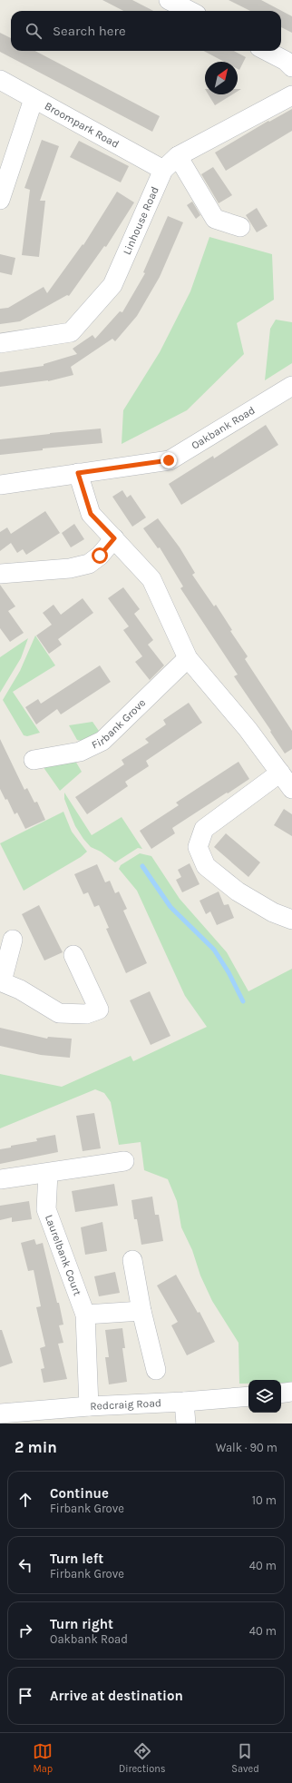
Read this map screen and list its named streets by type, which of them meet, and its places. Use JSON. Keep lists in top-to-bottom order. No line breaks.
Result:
{"streets":{"street":["Broompark Road","Linhouse Road","Oakbank Road","Firbank Grove","Laurelbank Court","Redcraig Road"]},"crossings":[["Broompark Road","Linhouse Road"],["Laurelbank Court","Redcraig Road"]],"north":"top right","page":{"search":"Search here","heading":["2 min","Walk · 90 m"],"list":[["Continue","Firbank Grove","10 m"],["Turn left","Firbank Grove","40 m"],["Turn right","Oakbank Road","40 m"],"Arrive at destination"],"nav":["Map","Directions","Saved"]}}
